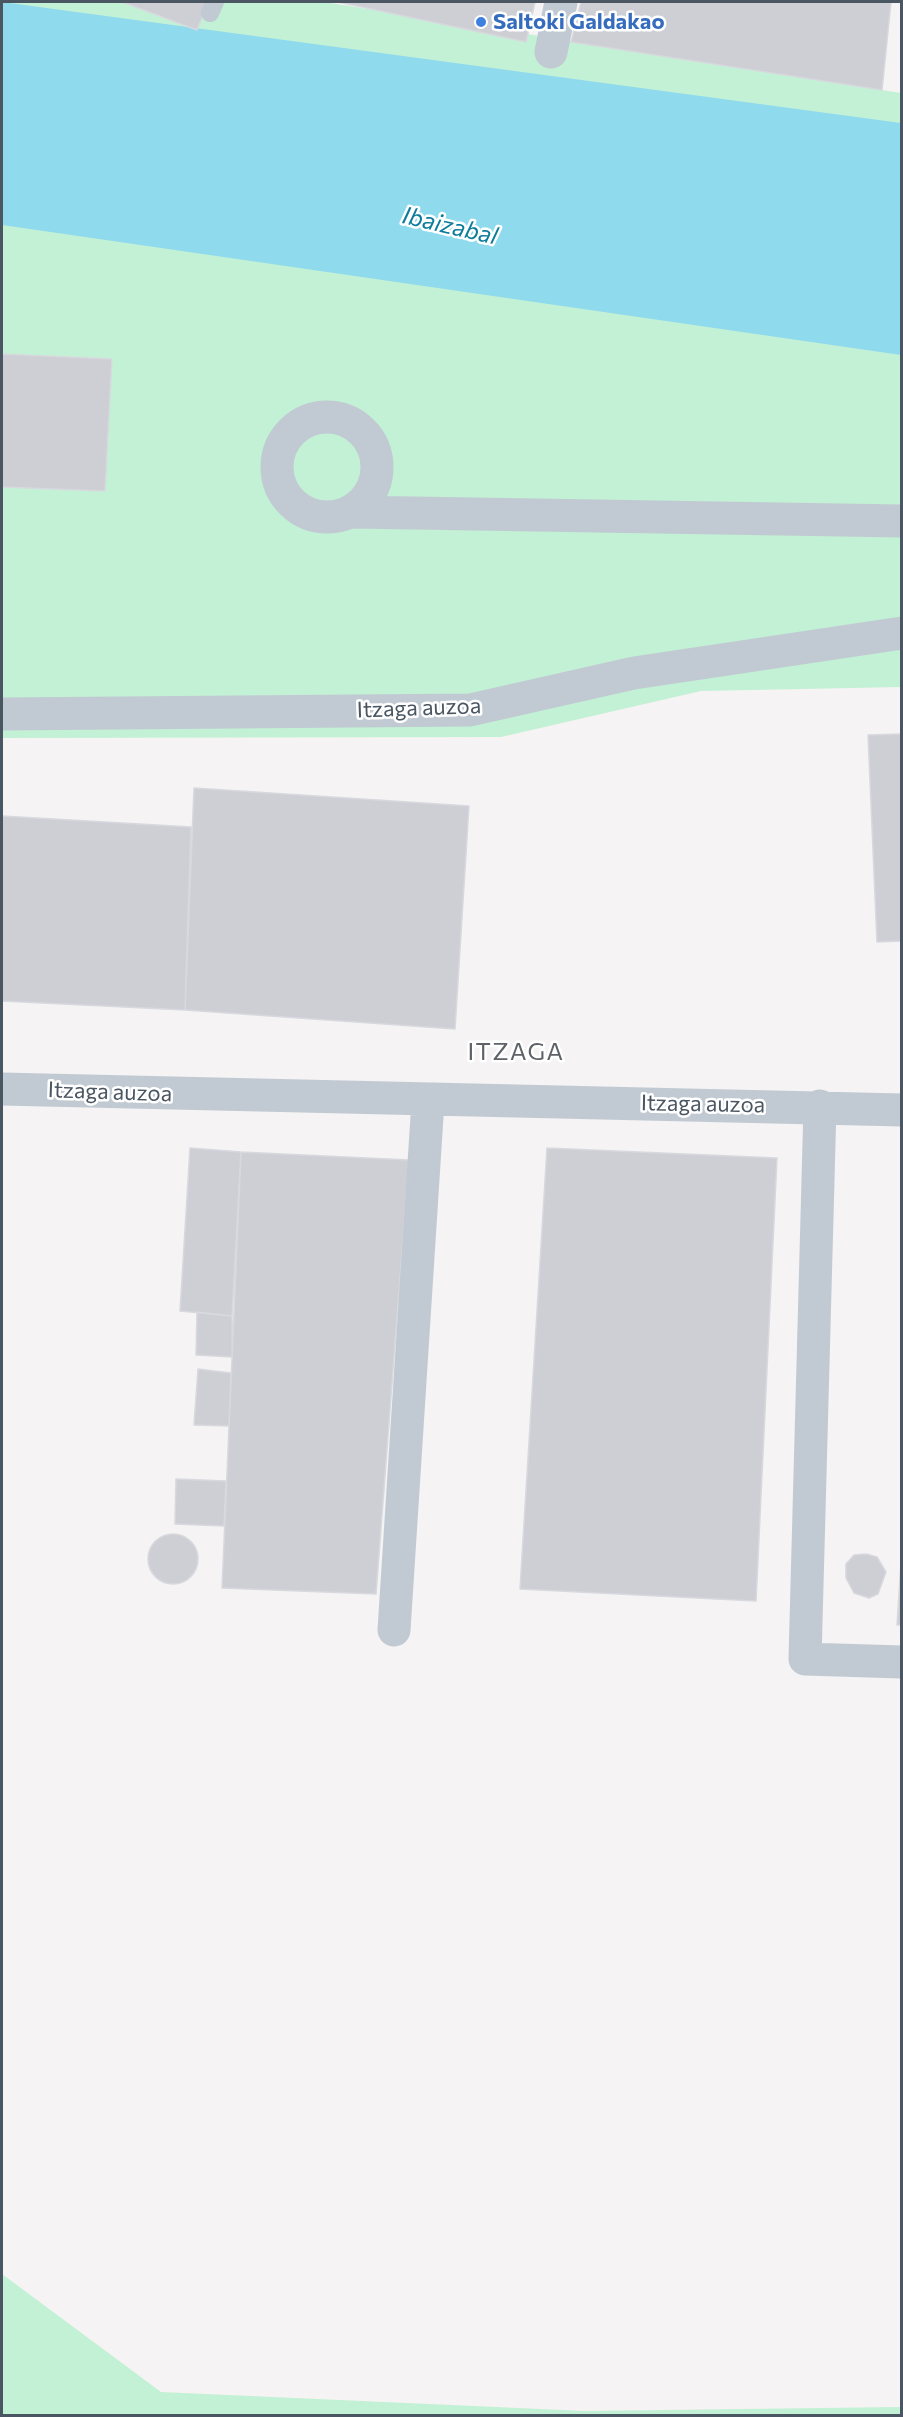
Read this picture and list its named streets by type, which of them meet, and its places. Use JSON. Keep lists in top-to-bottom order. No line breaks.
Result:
{"streets":{"street":["Itzaga auzoa"]},"districts":["ITZAGA"],"water":["Ibaizabal"],"places":["Saltoki Galdakao"]}
